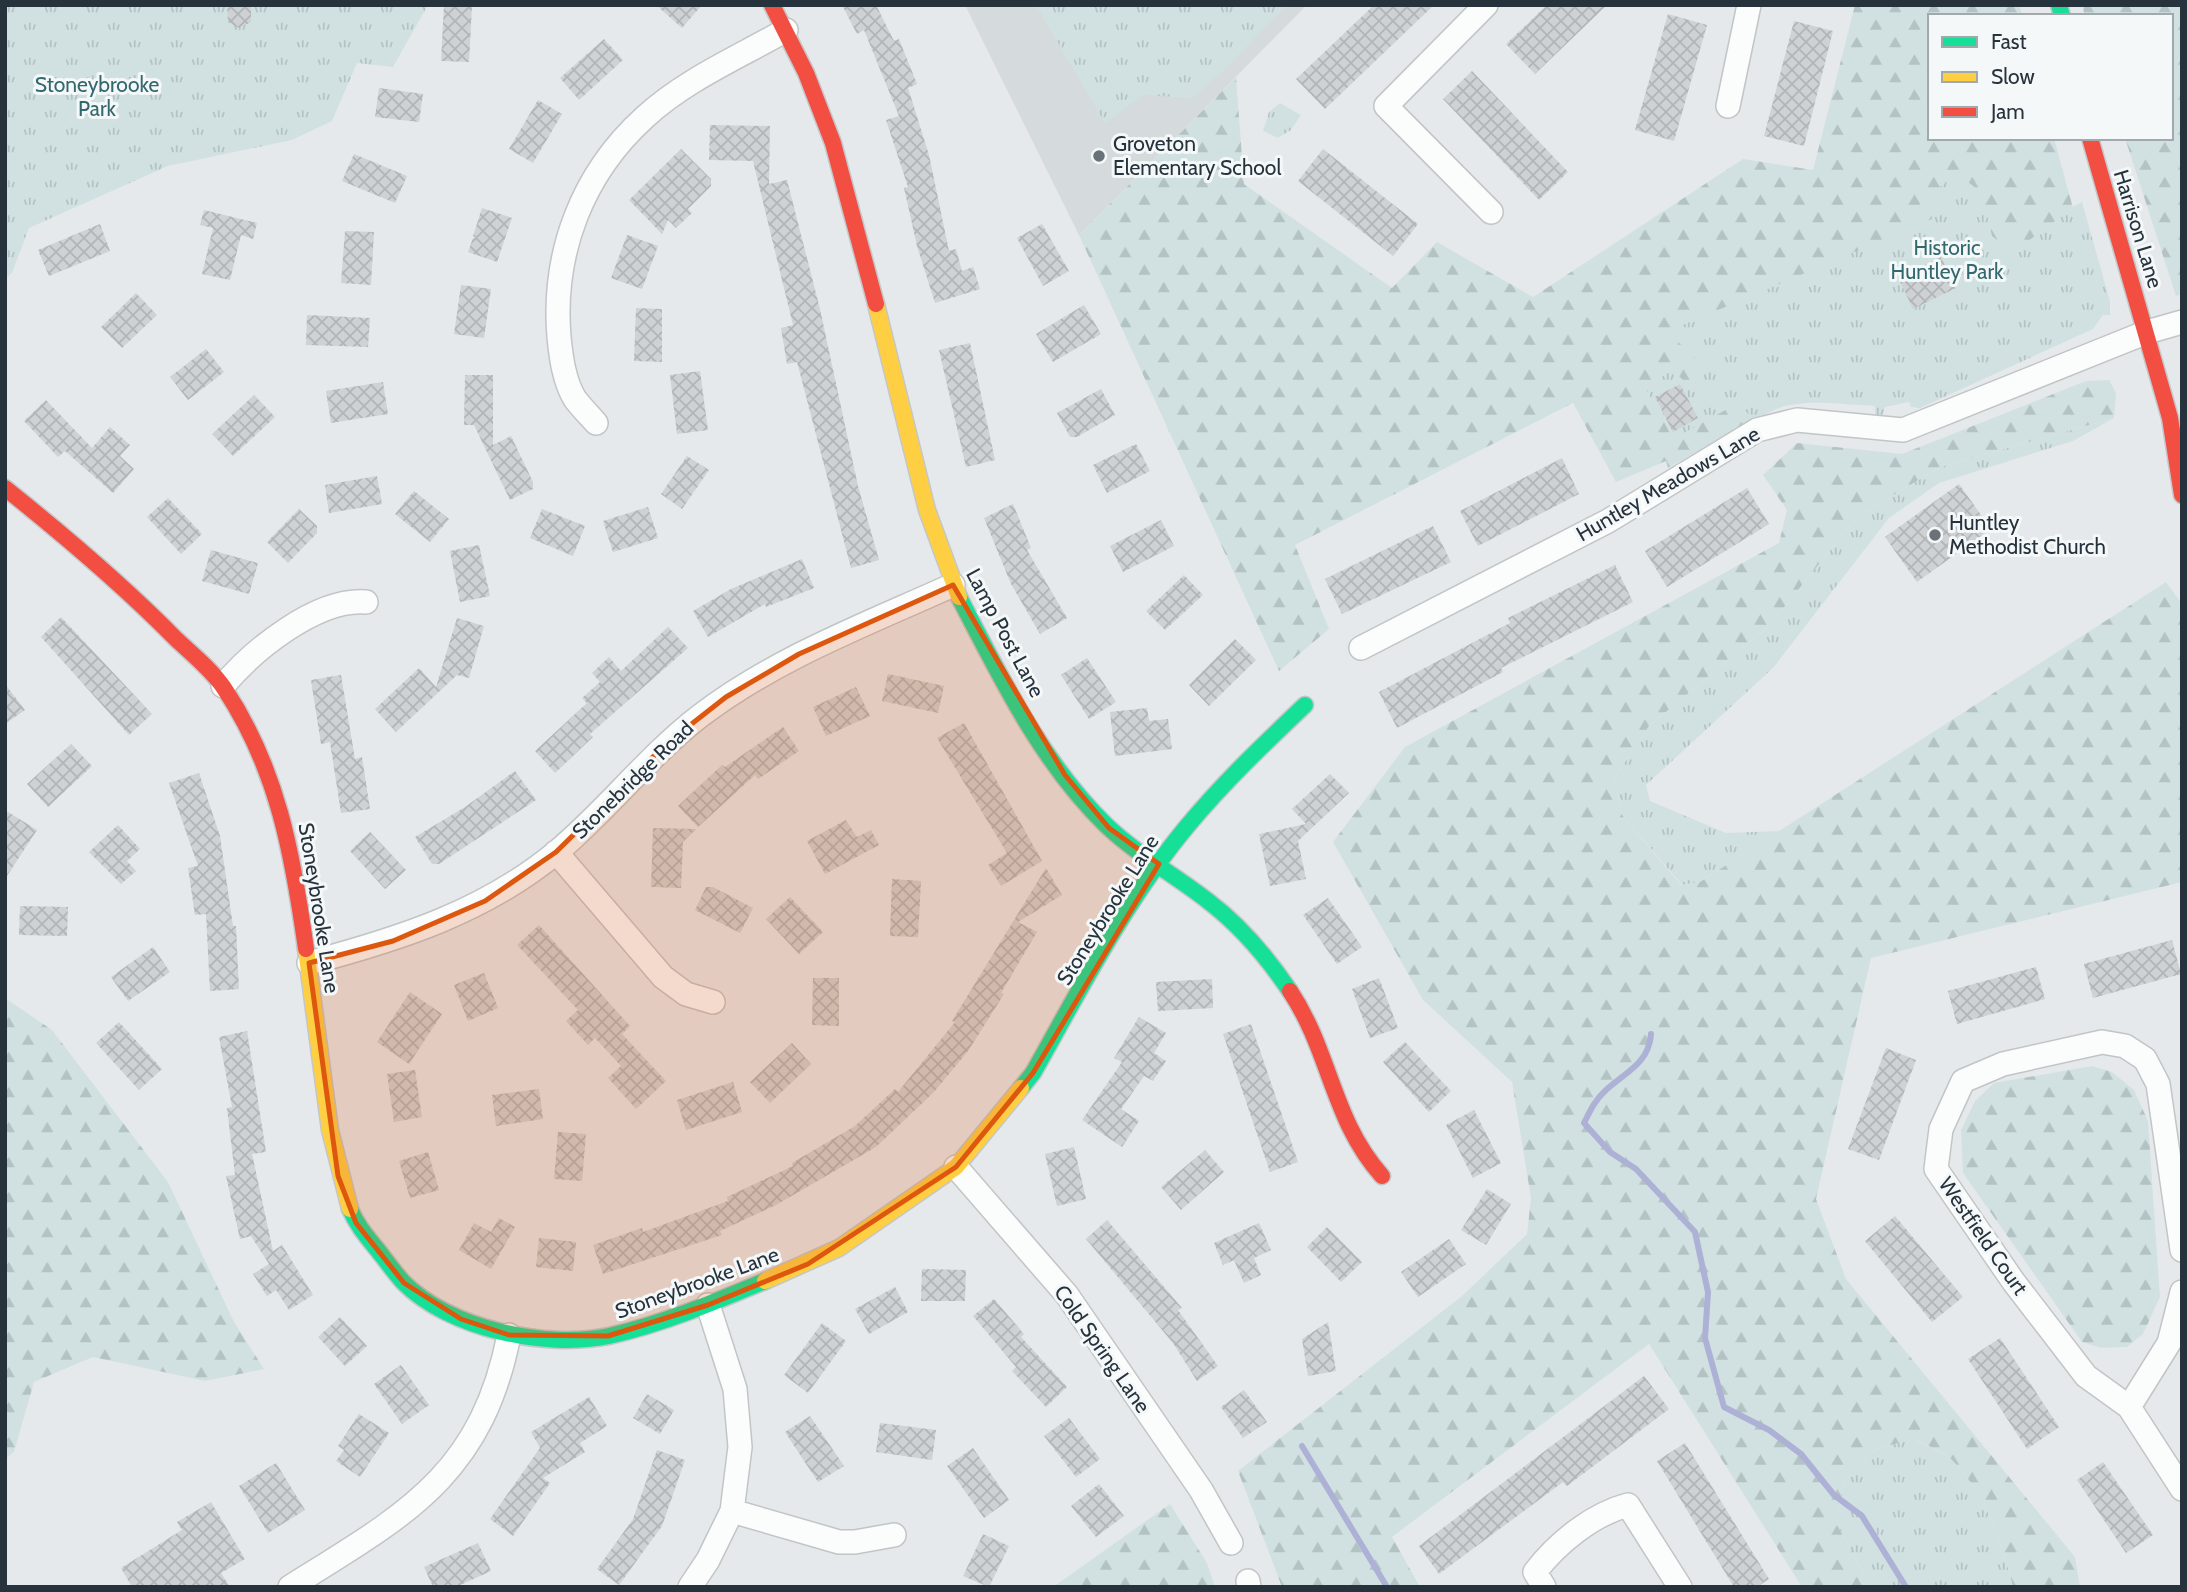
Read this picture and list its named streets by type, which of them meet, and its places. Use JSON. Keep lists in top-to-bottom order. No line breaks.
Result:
{"streets":{"street":["Harrison Lane","Huntley Meadows Lane","Lamp Post Lane","Stonebridge Road","Stoneybrooke Lane","Westfield Court","Cold Spring Lane"]},"crossings":[["Harrison Lane","Huntley Meadows Lane"],["Lamp Post Lane","Stonebridge Road"],["Lamp Post Lane","Stoneybrooke Lane"],["Stonebridge Road","Stoneybrooke Lane"],["Stoneybrooke Lane","Cold Spring Lane"]],"parks":["Stoneybrooke Park","Historic Huntley Park"],"places":["Groveton Elementary School","Huntley Methodist Church"],"legend":["Fast","Slow","Jam"]}
